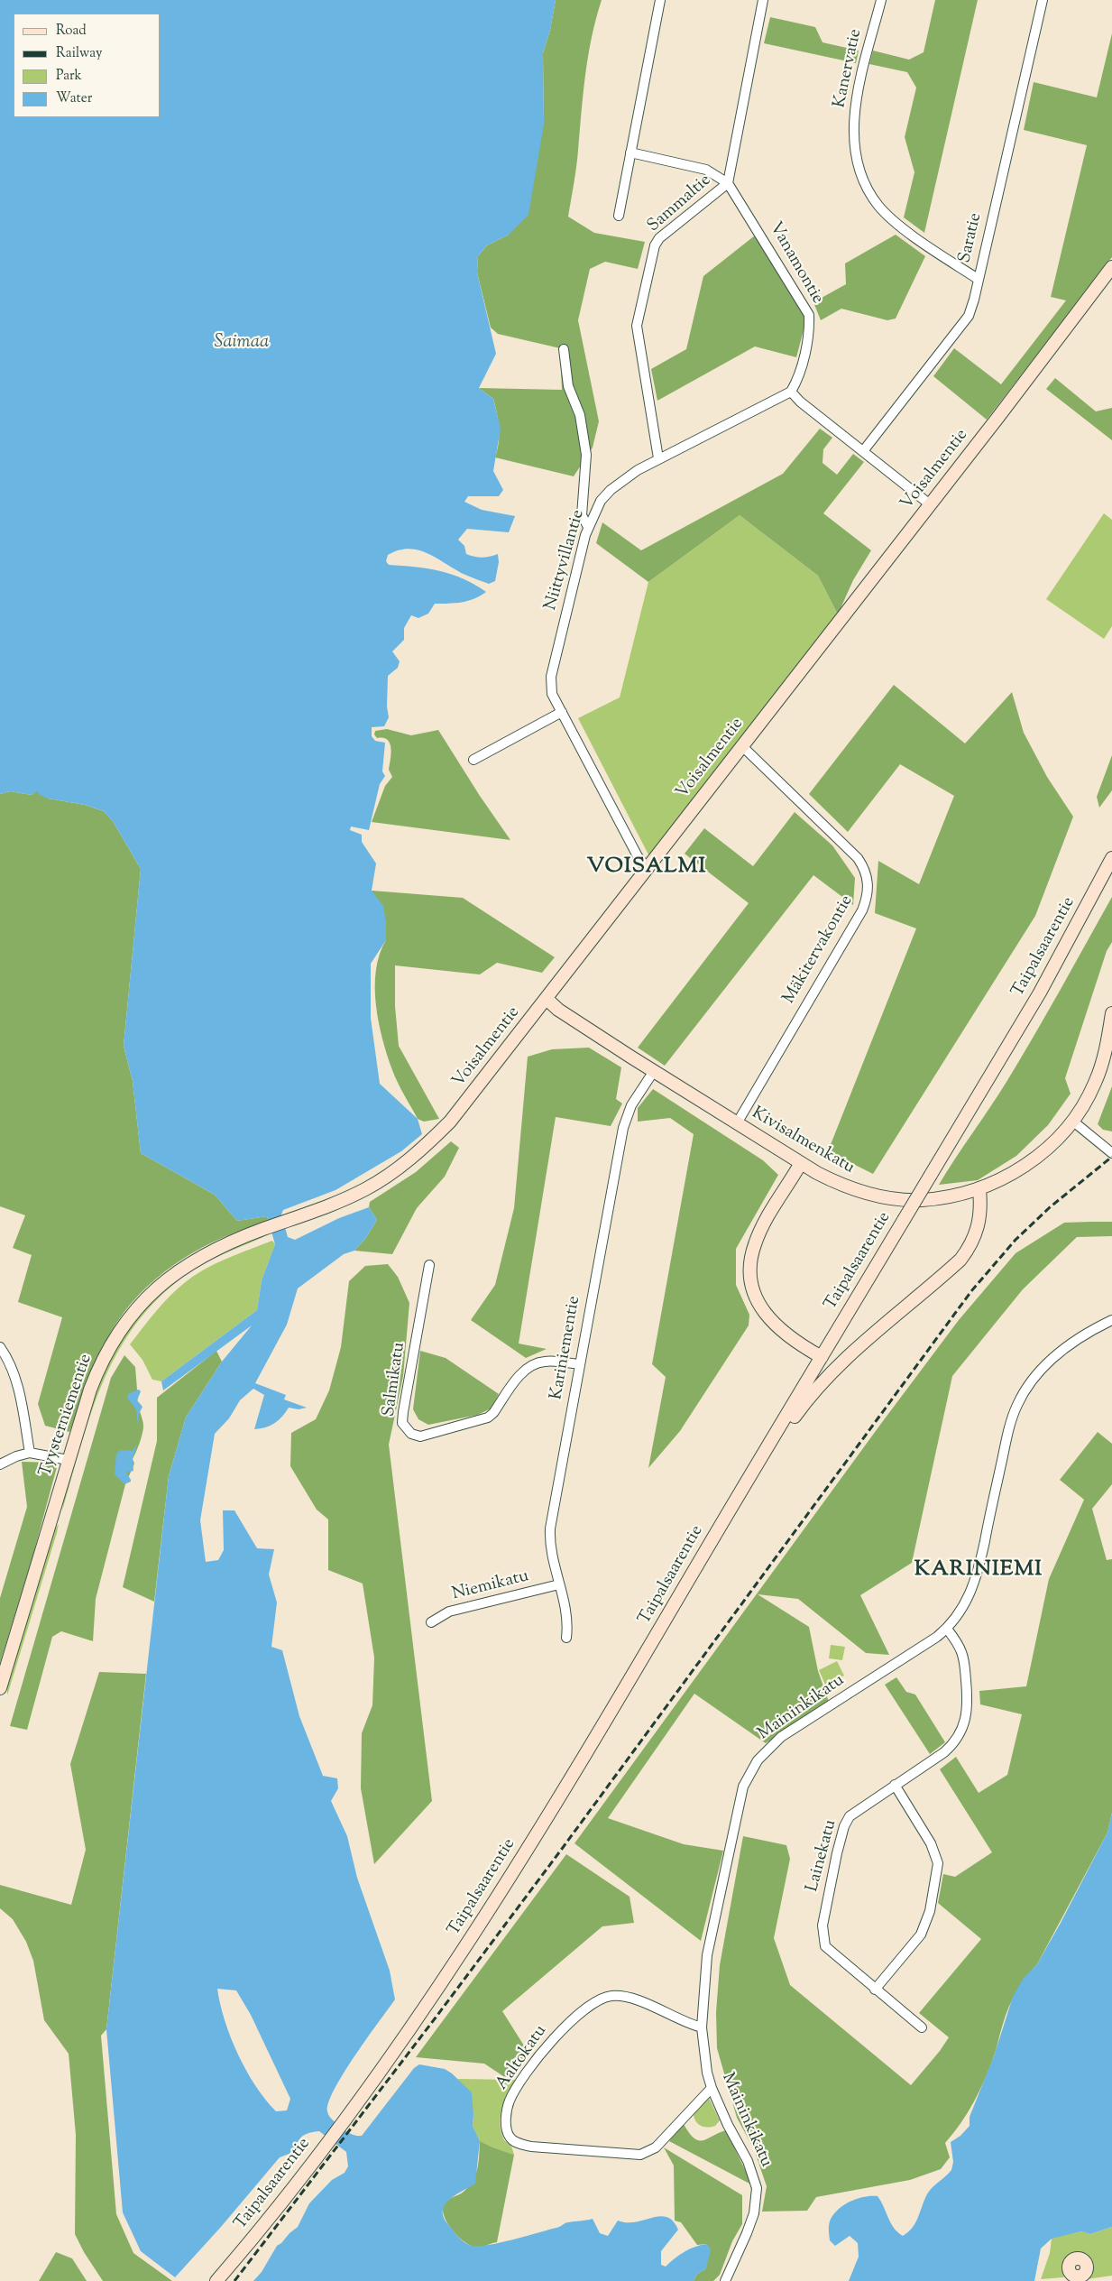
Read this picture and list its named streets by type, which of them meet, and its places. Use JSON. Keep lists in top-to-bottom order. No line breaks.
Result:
{"streets":{"street":["Kanervatie","Sammaltie","Saratie","Vanamontie","Voisalmentie","Niittyvillantie","Taipalsaarentie","Mäkitervakontie","Kivisalmenkatu","Kariniementie","Salmikatu","Tyysterniementie","Niemikatu","Maininkikatu","Lainekatu","Aaltokatu"]},"crossings":[["Kanervatie","Saratie"],["Sammaltie","Vanamontie"],["Sammaltie","Niittyvillantie"],["Vanamontie","Niittyvillantie"],["Voisalmentie","Niittyvillantie"],["Voisalmentie","Mäkitervakontie"],["Voisalmentie","Kivisalmenkatu"],["Voisalmentie","Tyysterniementie"],["Mäkitervakontie","Kivisalmenkatu"],["Kivisalmenkatu","Kariniementie"],["Kariniementie","Salmikatu"],["Kariniementie","Niemikatu"],["Maininkikatu","Lainekatu"],["Maininkikatu","Aaltokatu"]],"districts":["VOISALMI","KARINIEMI"],"water":["Saimaa"],"legend":["Road","Railway","Park","Water"]}
